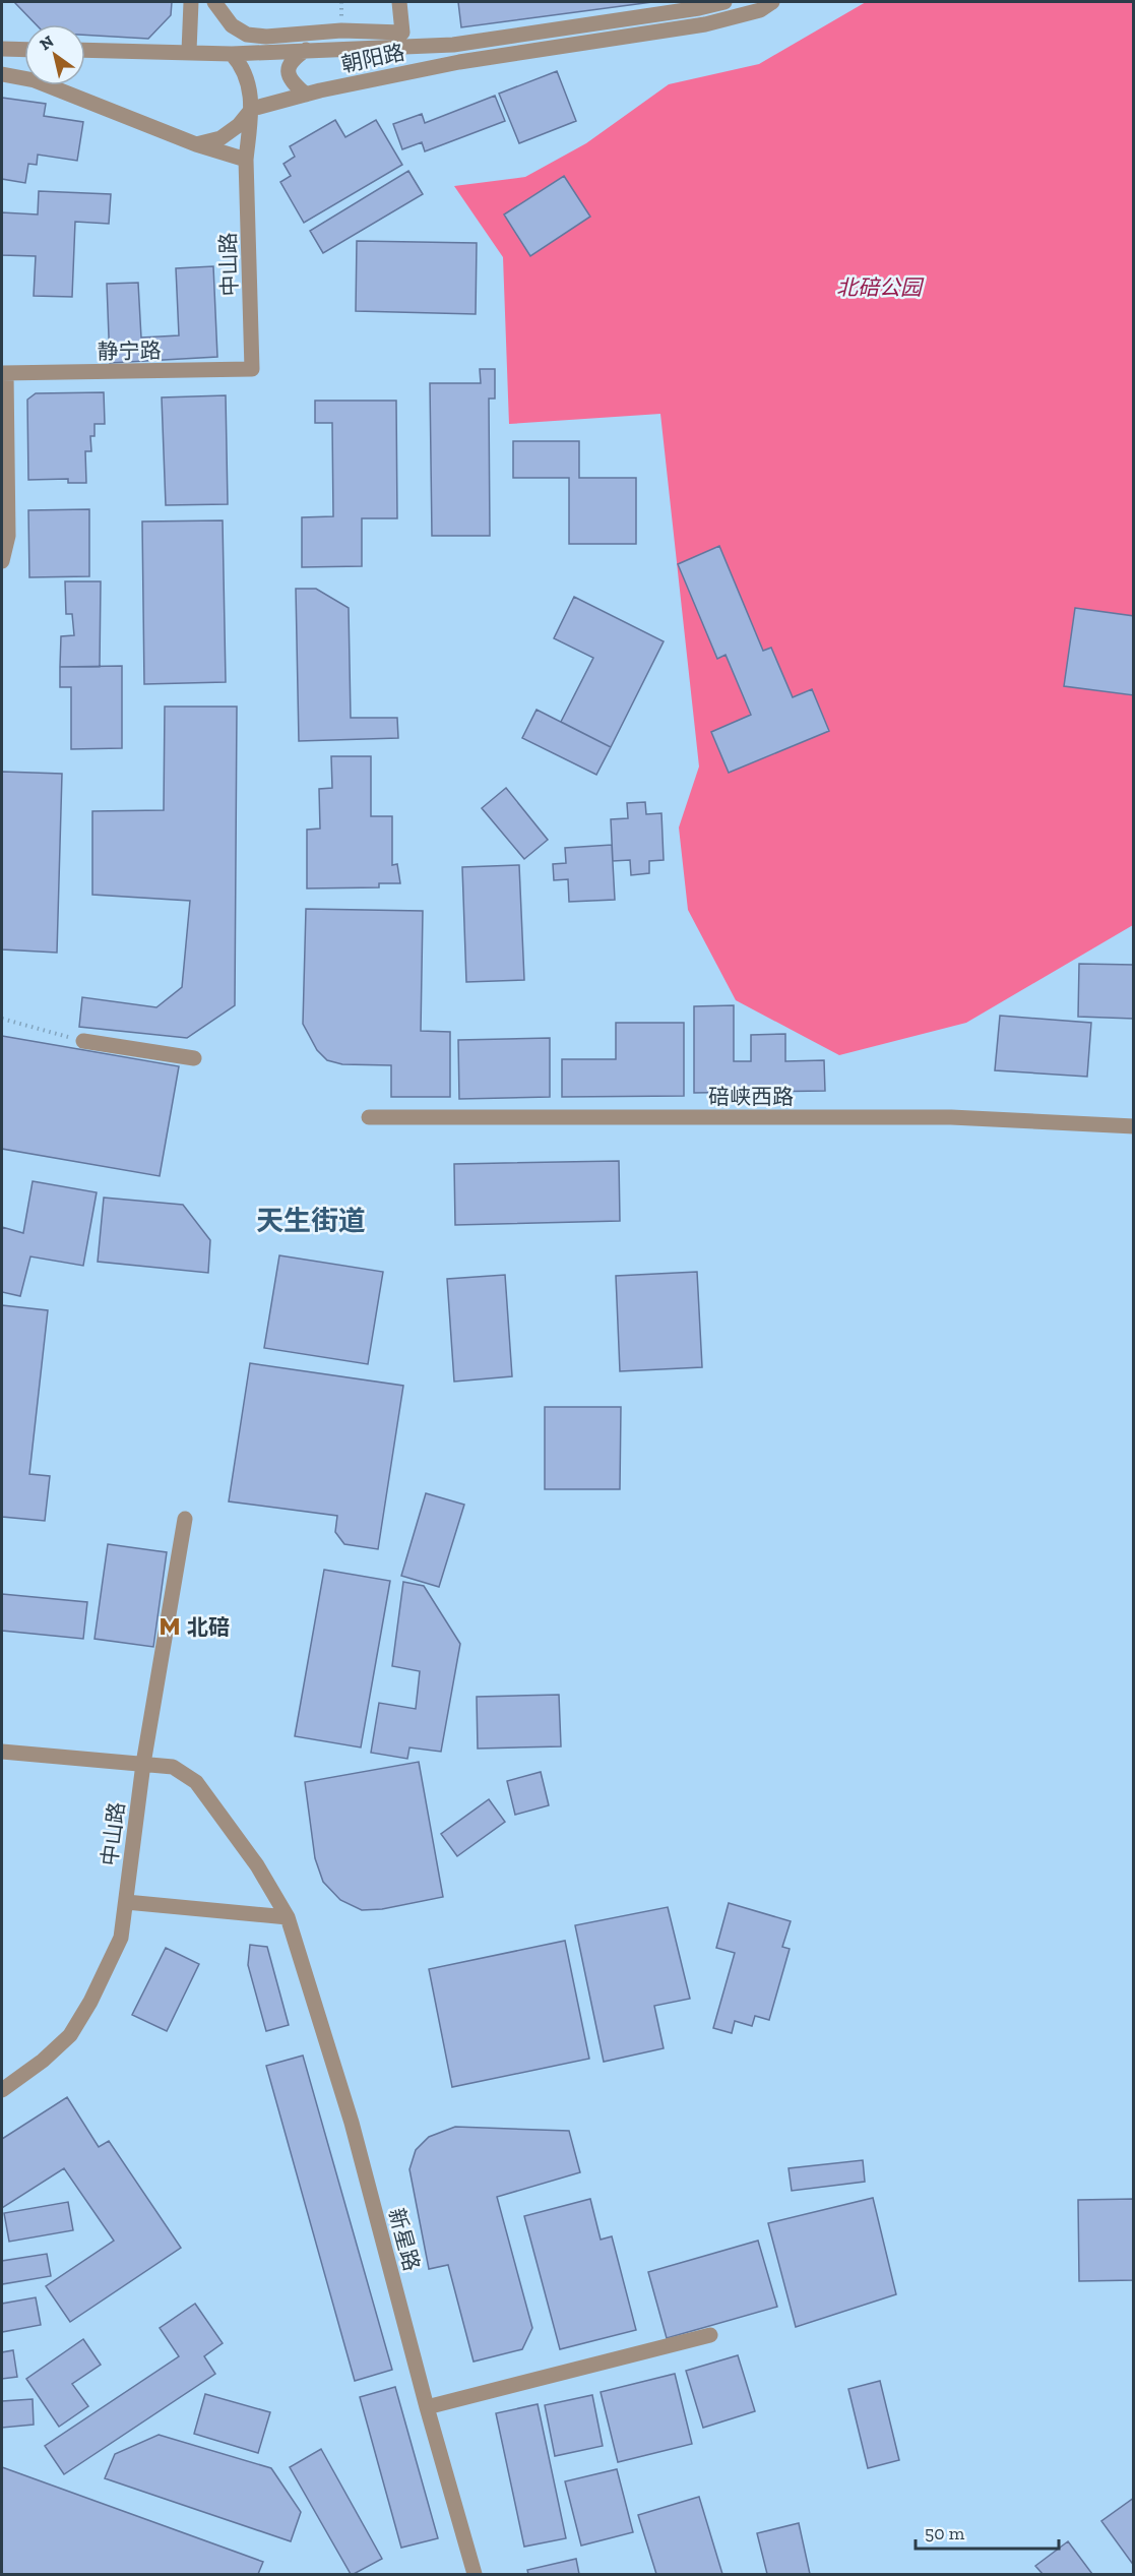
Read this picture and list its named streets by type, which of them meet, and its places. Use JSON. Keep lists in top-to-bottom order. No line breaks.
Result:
{"streets":{"street":["朝阳路","中山路","静宁路","碚峡西路","新星路"]},"crossings":[["朝阳路","中山路"],["中山路","静宁路"],["中山路","新星路"]],"districts":["天生街道"],"parks":["北碚公园"],"places":{"metro station":["北碚"]},"scale_bar":"50 m","north":"top left"}
